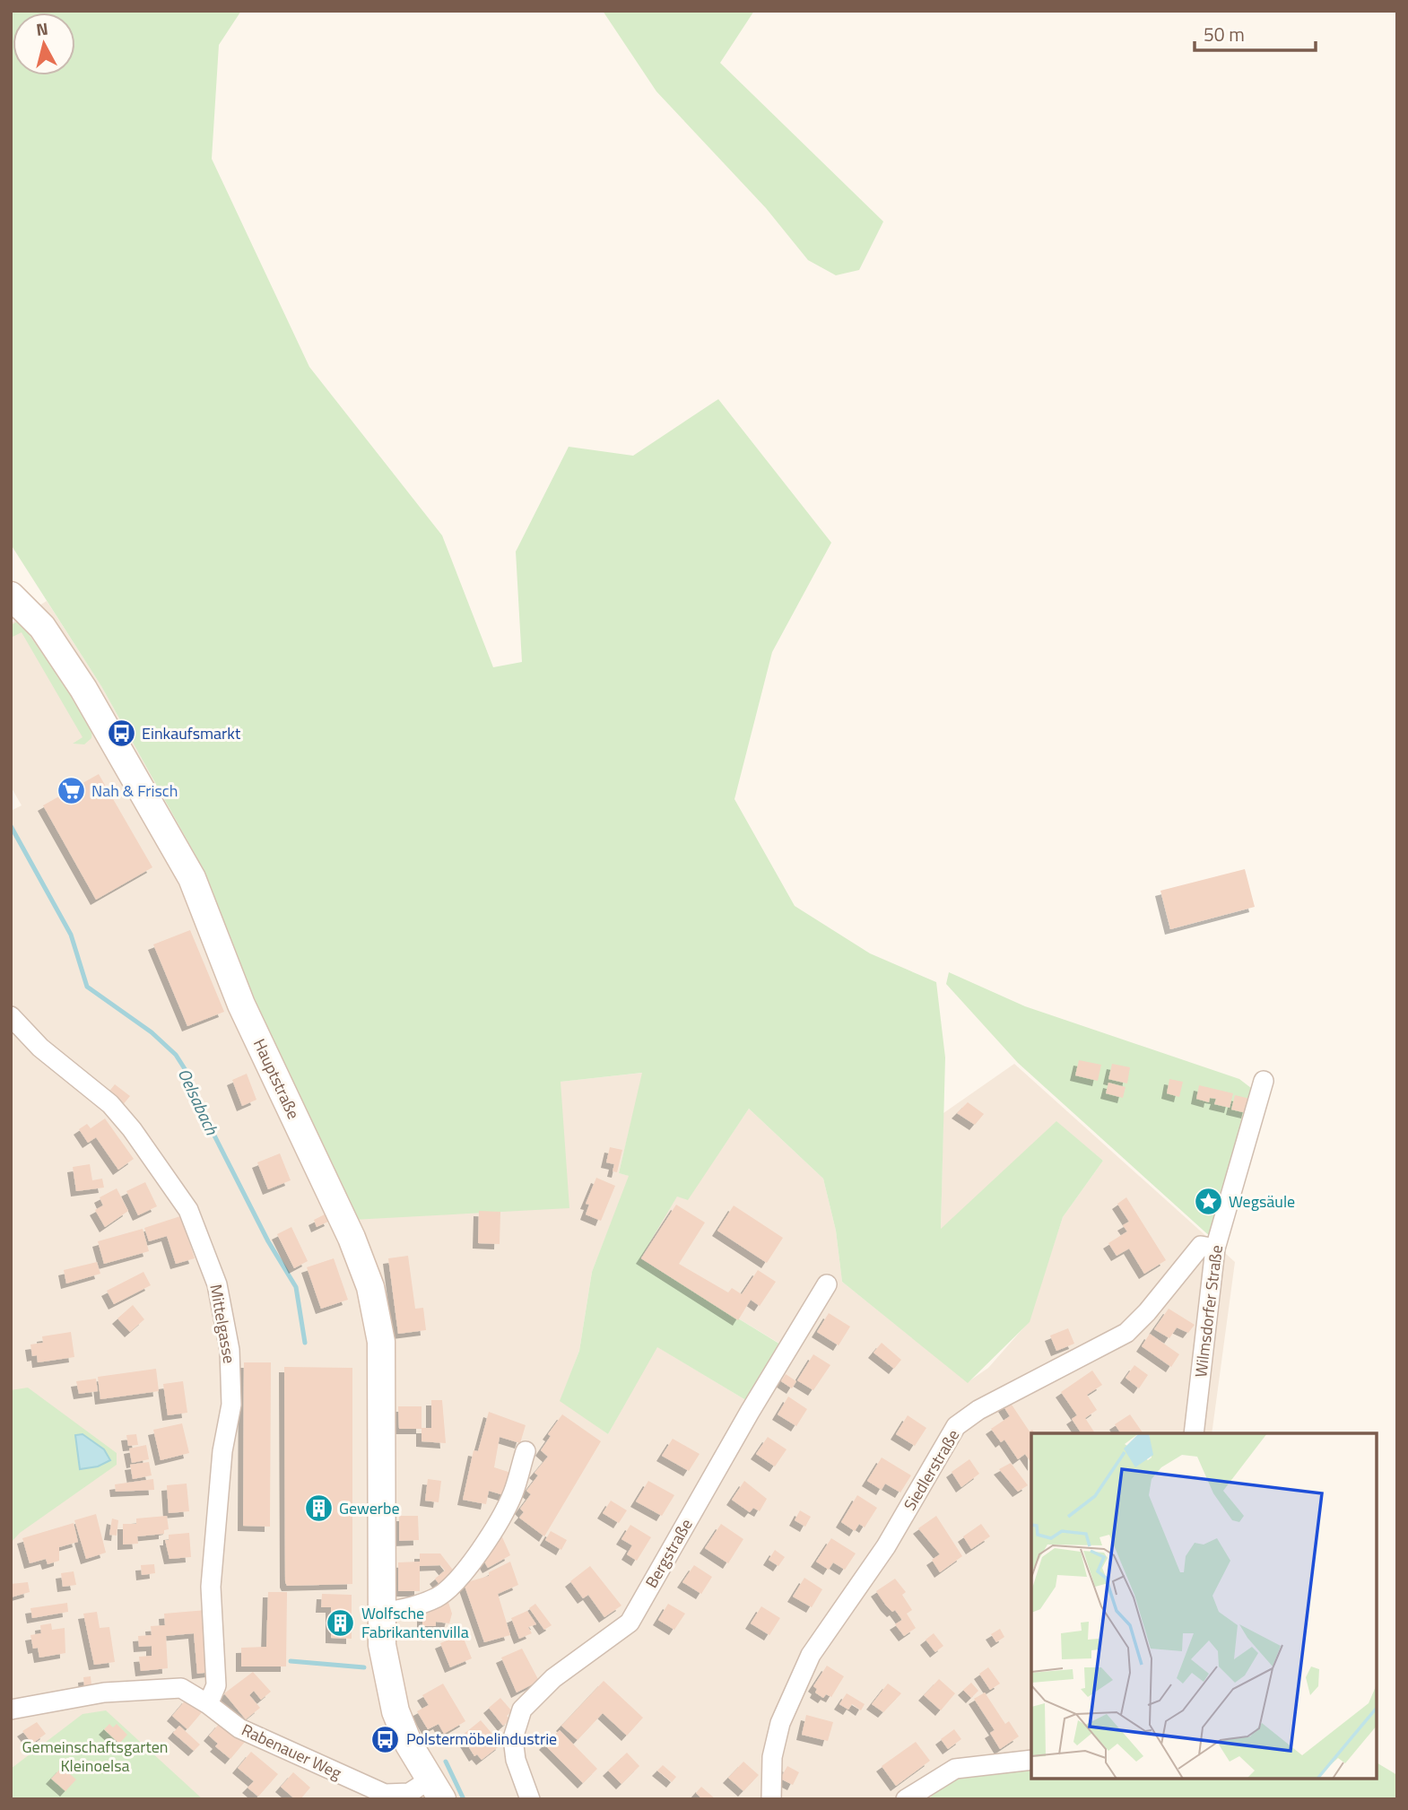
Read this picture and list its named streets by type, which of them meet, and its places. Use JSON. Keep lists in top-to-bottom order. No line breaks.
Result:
{"streets":{"main road":["Hauptstraße"],"street":["Wilmsdorfer Straße","Mittelgasse","Siedlerstraße","Bergstraße","Rabenauer Weg"]},"crossings":[["Hauptstraße","Rabenauer Weg"],["Wilmsdorfer Straße","Siedlerstraße"],["Mittelgasse","Rabenauer Weg"]],"water":["Oelsabach"],"parks":["Gemeinschaftsgarten Kleinoelsa"],"places":{"bus stop":["Einkaufsmarkt","Polstermöbelindustrie"],"supermarket":["Nah & Frisch"],"place":["Wegsäule"],"building":["Gewerbe","Wolfsche Fabrikantenvilla"]},"scale_bar":"50 m","north":"top"}
